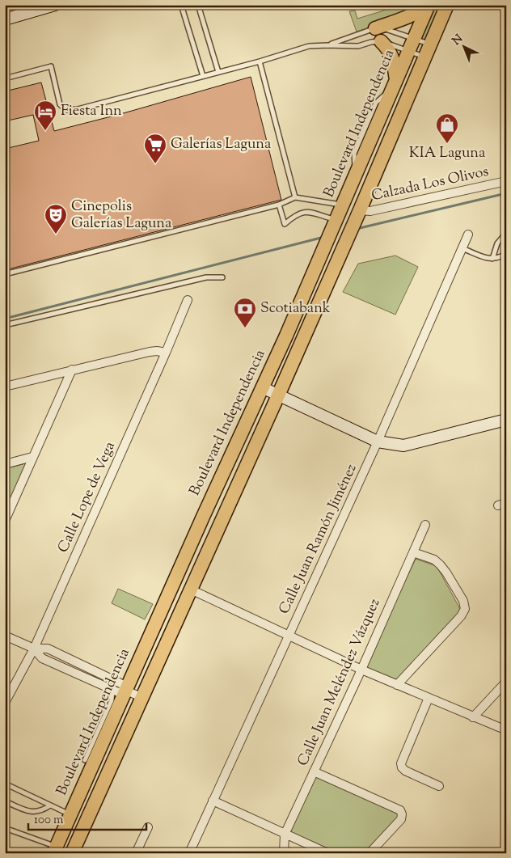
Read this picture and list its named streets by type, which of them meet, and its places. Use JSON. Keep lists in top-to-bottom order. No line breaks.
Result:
{"streets":{"main road":["Boulevard Independencia"],"street":["Calzada Los Olivos","Calle Lope de Vega","Calle Juan Ramón Jiménez","Calle Juan Meléndez Vázquez"]},"places":{"hotel":["Fiesta Inn"],"shop":["KIA Laguna"],"supermarket":["Galerías Laguna"],"theatre":["Cinepolis Galerías Laguna"],"bank":["Scotiabank"]},"scale_bar":"100 m","north":"top left"}
